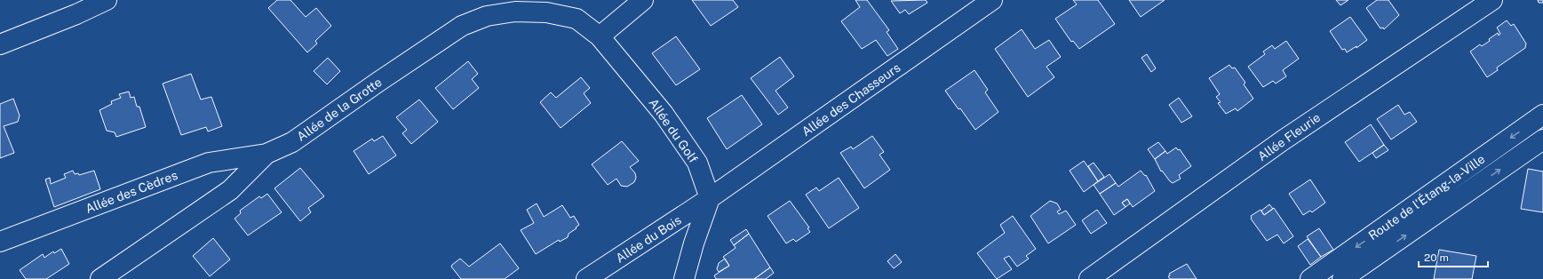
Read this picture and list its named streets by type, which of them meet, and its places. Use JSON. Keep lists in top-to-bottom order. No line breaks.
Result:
{"streets":{"street":["Allée des Chasseurs","Allée de la Grotte","Allée du Golf","Allée Fleurie","Allée des Cèdres","Route de l'Étang-la-Ville","Allée du Bois"]},"crossings":[["Allée des Chasseurs","Allée du Golf"],["Allée des Chasseurs","Allée du Bois"],["Allée de la Grotte","Allée du Golf"],["Allée de la Grotte","Allée des Cèdres"],["Allée du Golf","Allée du Bois"]],"scale_bar":"20 m"}
